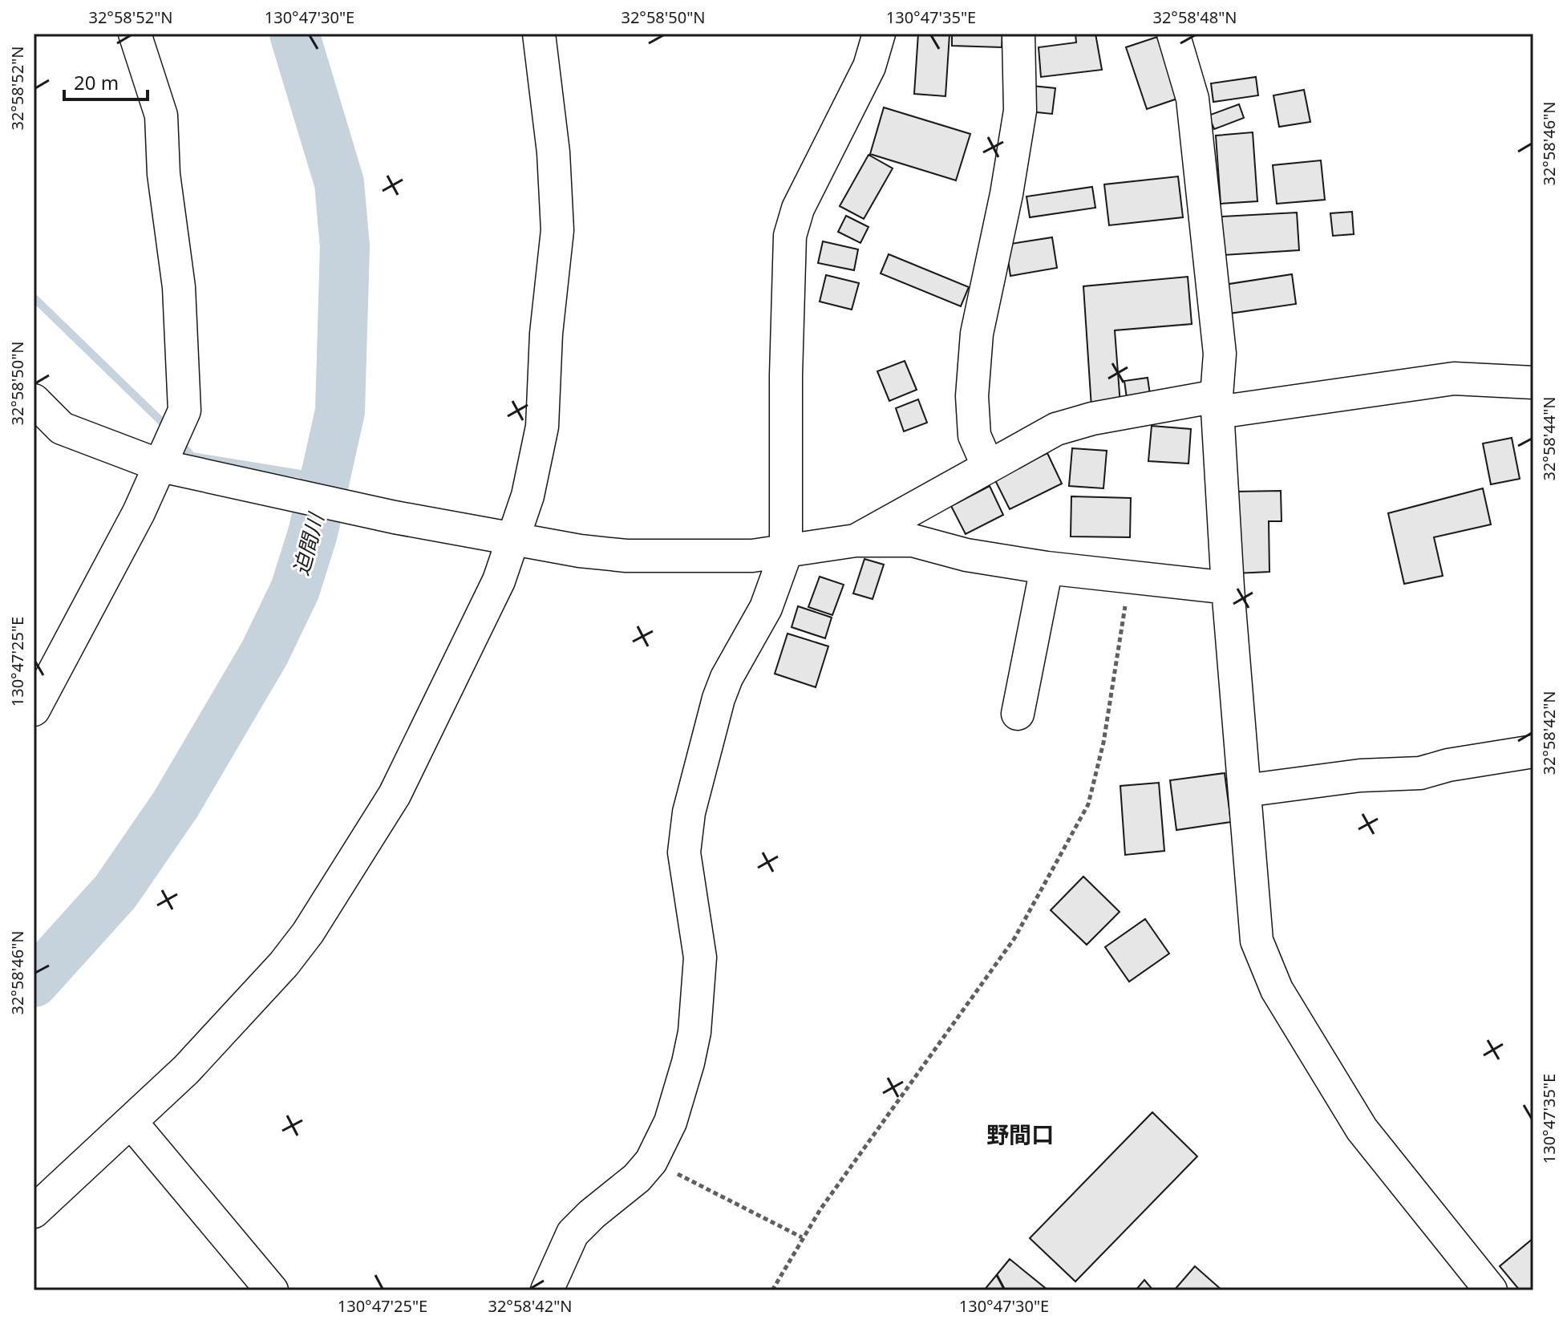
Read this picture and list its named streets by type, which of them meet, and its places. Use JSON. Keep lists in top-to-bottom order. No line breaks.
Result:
{"districts":["野間口"],"water":["迫間川"],"scale_bar":"20 m","coordinates":["32°58'52\"N","130°47'30\"E","32°58'50\"N","130°47'35\"E","32°58'48\"N","32°58'46\"N","32°58'44\"N","130°47'25\"E","32°58'42\"N"]}
